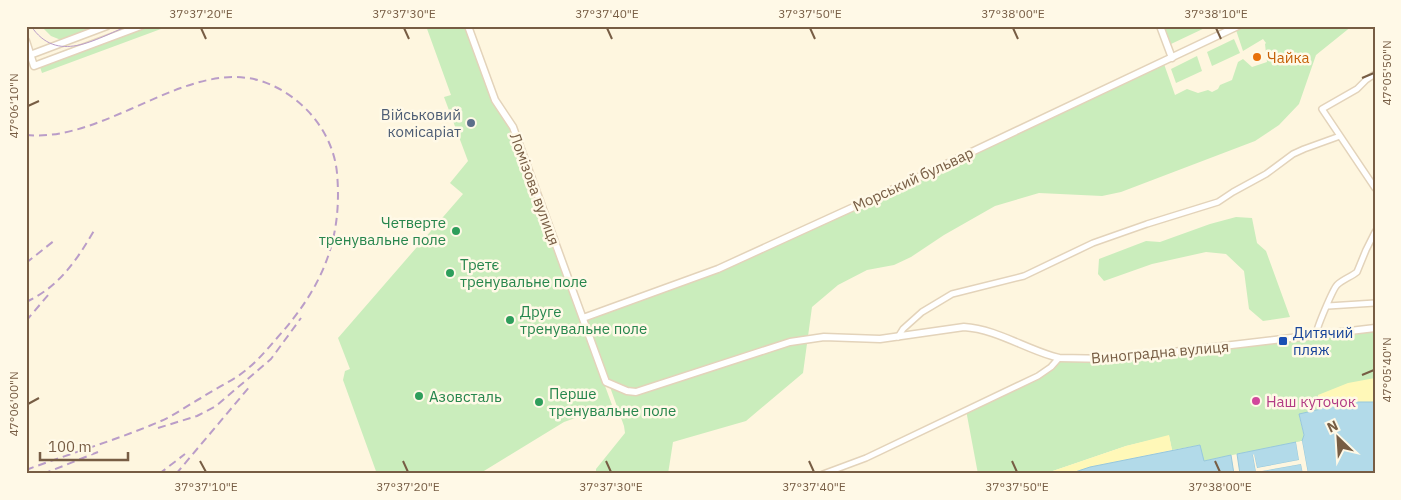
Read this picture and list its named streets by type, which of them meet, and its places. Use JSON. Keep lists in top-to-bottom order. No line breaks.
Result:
{"streets":{"street":["Морський бульвар","Ломізова вулиця","Виноградна вулиця"]},"crossings":[["Морський бульвар","Ломізова вулиця"],["Ломізова вулиця","Виноградна вулиця"]],"places":{"other":["Чайка","Військовий комісаріат","Четверте тренувальне поле","Третє тренувальне поле","Друге тренувальне поле","Азовсталь","Наш куточок","Перше тренувальне поле"],"transit":["Дитячий пляж"]},"scale_bar":"100 m","north":"top left","coordinates":["37°37'20\"E","37°37'30\"E","37°37'40\"E","37°37'50\"E","37°38'00\"E","37°38'10\"E","47°05'50\"N","47°06'10\"N","47°05'40\"N","47°06'00\"N","37°37'10\"E"]}
